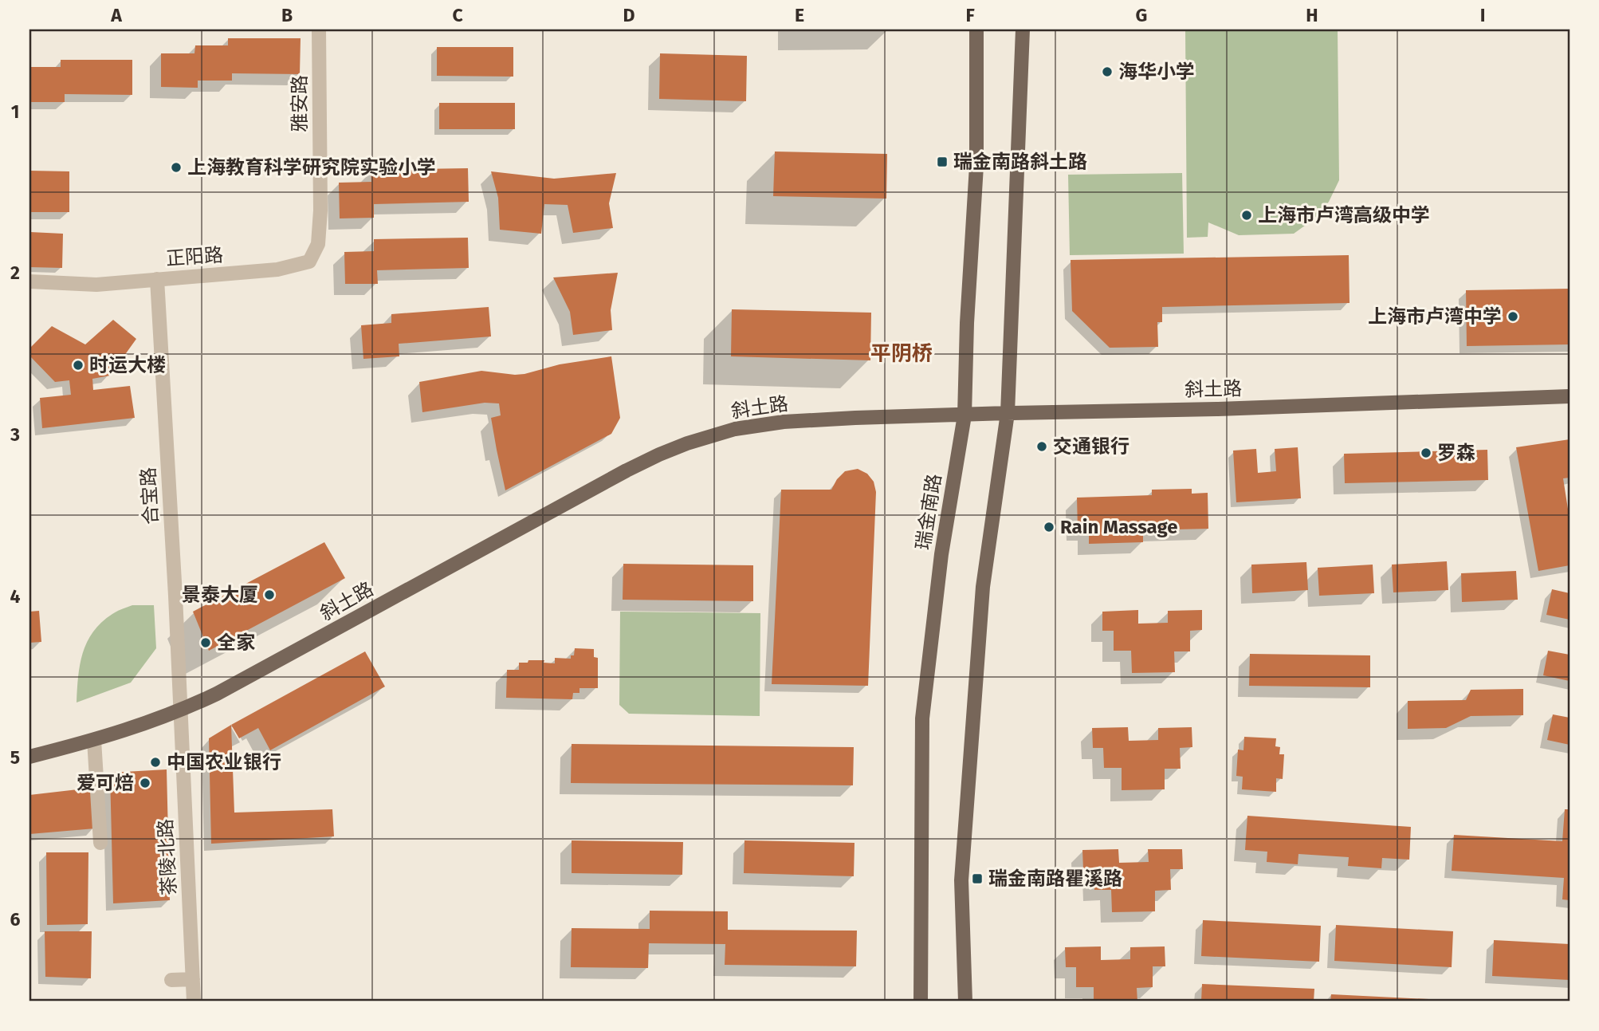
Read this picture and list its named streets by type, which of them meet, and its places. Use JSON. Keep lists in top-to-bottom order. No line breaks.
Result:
{"streets":{"main road":["斜土路","瑞金南路"],"street":["雅安路","正阳路","合宝路","茶陵北路"]},"crossings":[["雅安路","正阳路"],["正阳路","合宝路"],["斜土路","合宝路"],["斜土路","瑞金南路"],["斜土路","茶陵北路"],["合宝路","茶陵北路"]],"districts":["平阴桥"],"places":{"other":["海华小学","上海教育科学研究院实验小学","上海市卢湾高级中学","上海市卢湾中学","时运大楼","交通银行","罗森","Rain Massage","景泰大厦","全家","中国农业银行","爱可焙"],"transit":["瑞金南路斜土路","瑞金南路瞿溪路"]},"grid":{"columns":["A","B","C","D","E","F","G","H","I"],"rows":["1","2","3","4","5","6"]}}
